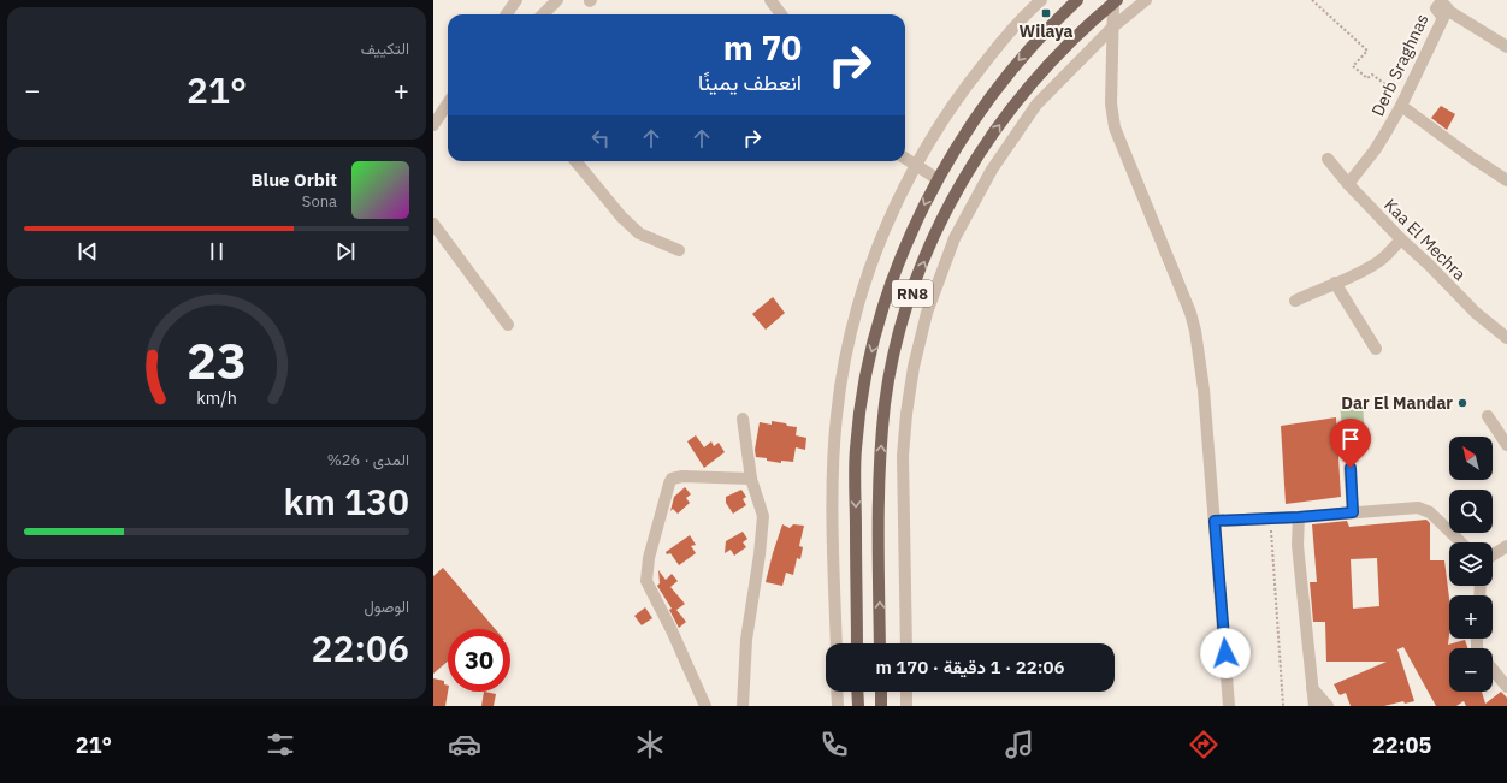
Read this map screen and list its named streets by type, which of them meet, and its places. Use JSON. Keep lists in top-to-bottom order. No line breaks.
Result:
{"streets":{"main road":["RN8"],"street":["Derb Sraghnas","Kaa El Mechra"]},"crossings":[["Derb Sraghnas","Kaa El Mechra"]],"places":{"transit":["Wilaya"],"other":["Dar El Mandar"]},"north":"top left","page":{"tile":["التكييف",["المدى · 26%","130 km"],["الوصول","22:06"]],"turn":["70 m","انعطف يمينًا"],"heat":["−","21°","+"],"song":["Blue Orbit","Sona"],"map_buttons":["+","−"],"limit":"30","trip":"22:06 · 1 دقيقة · 170 m","tabs":["22:05","21°"],"gauge":["23","km/h"]}}
